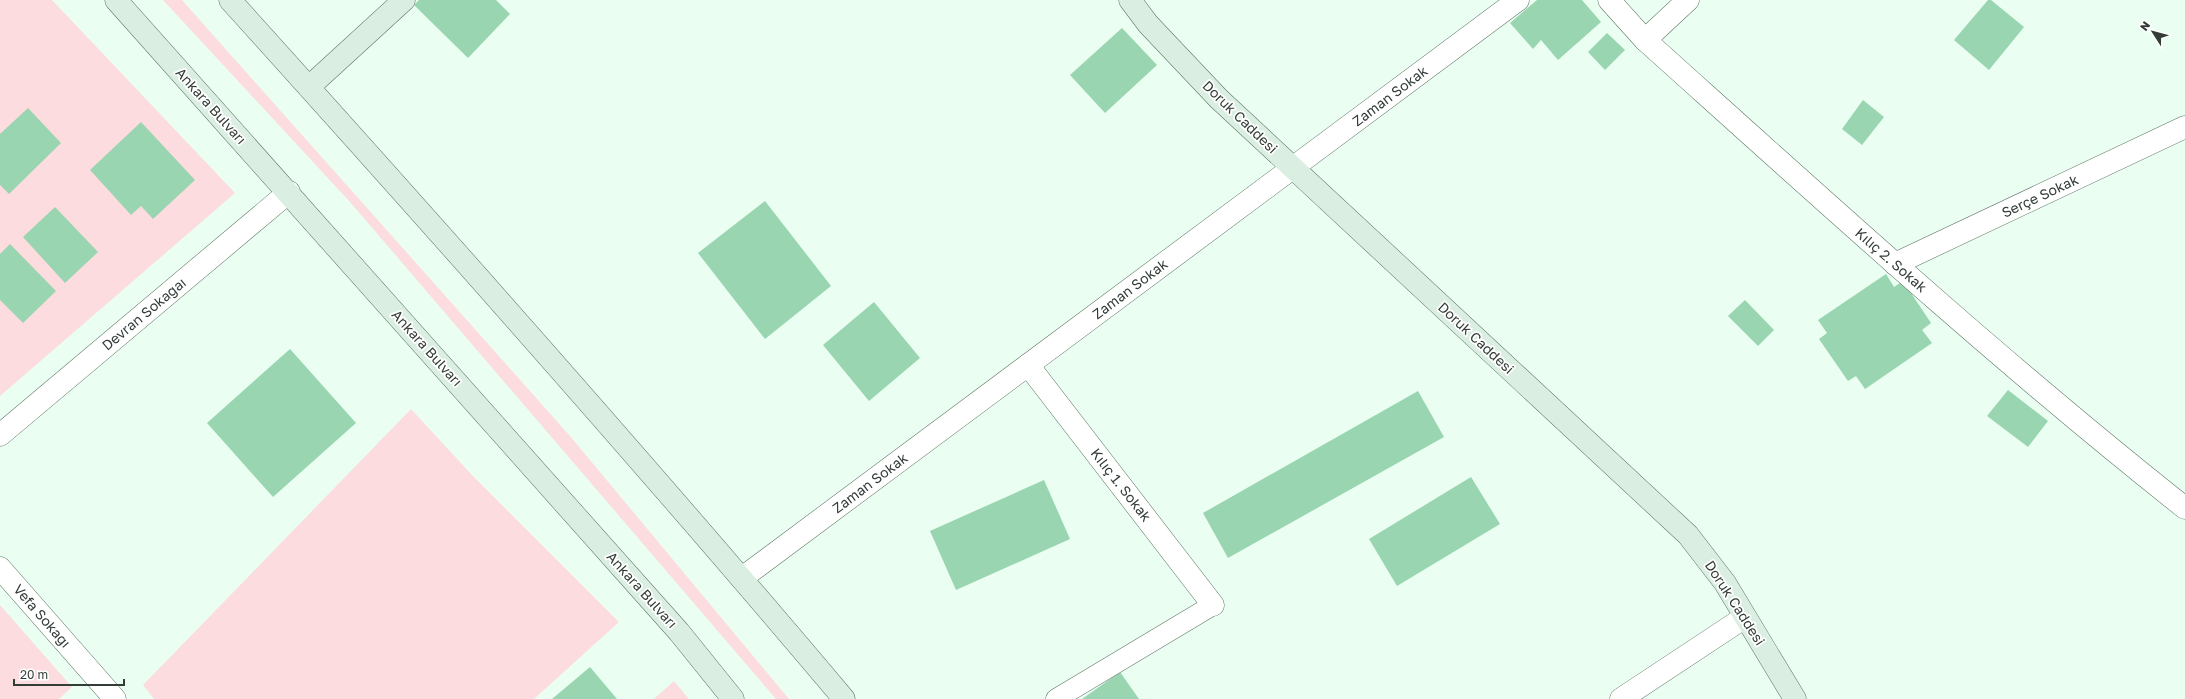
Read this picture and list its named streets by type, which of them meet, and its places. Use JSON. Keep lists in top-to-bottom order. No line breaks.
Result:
{"streets":{"main road":["Ankara Bulvarı","Doruk Caddesi"],"street":["Zaman Sokak","Serçe Sokak","Kılıç 2. Sokak","Devran Sokağaı","Kılıç 1. Sokak","Vefa Sokağı"]},"crossings":[["Zaman Sokak","Doruk Caddesi"],["Zaman Sokak","Kılıç 1. Sokak"],["Ankara Bulvarı","Devran Sokağaı"],["Serçe Sokak","Kılıç 2. Sokak"]],"scale_bar":"20 m","north":"top left"}
